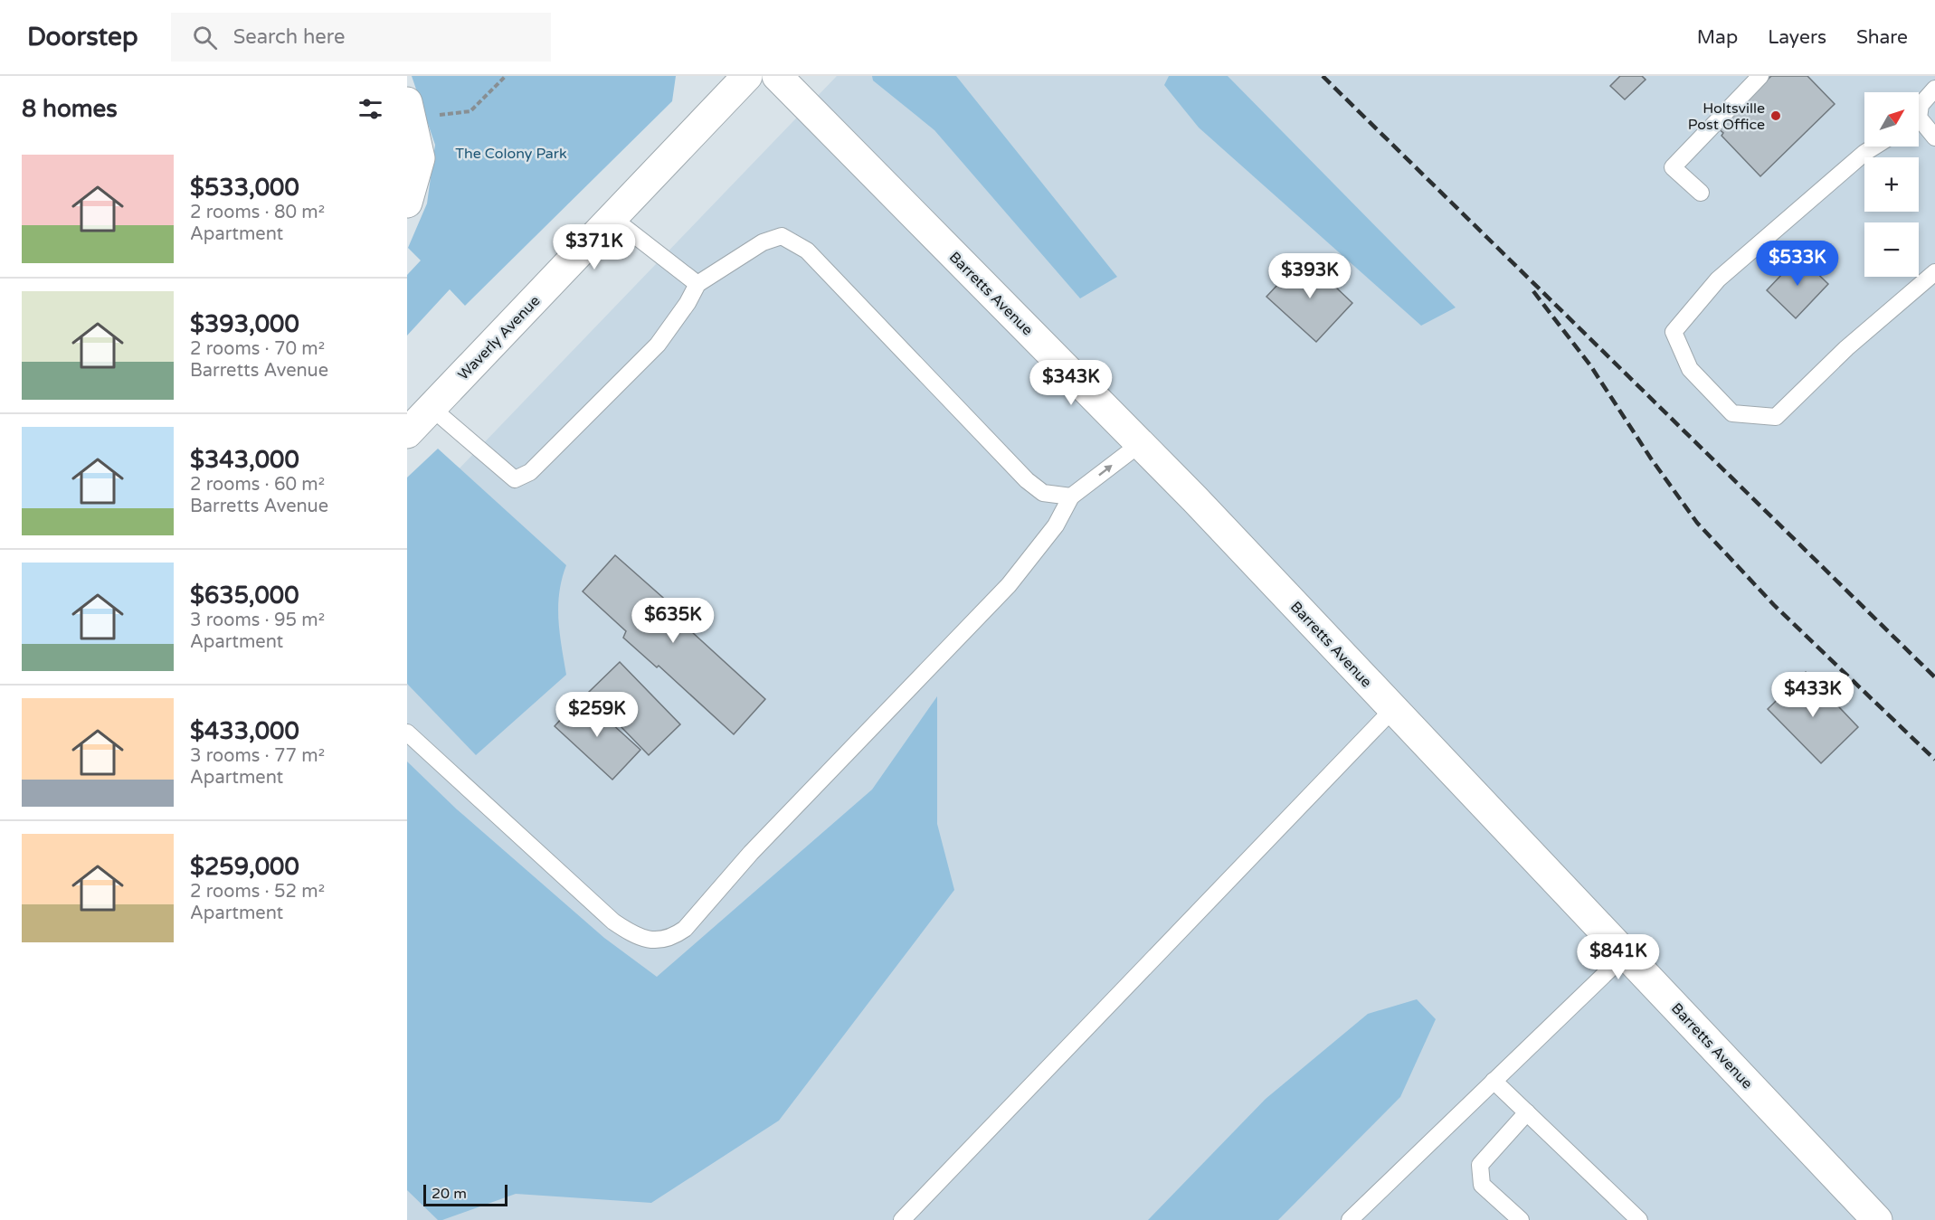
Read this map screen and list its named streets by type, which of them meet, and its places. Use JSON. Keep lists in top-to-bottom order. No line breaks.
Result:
{"streets":{"street":["Barretts Avenue","Waverly Avenue"]},"parks":["The Colony Park"],"places":["Holtsville Post Office"],"scale_bar":"20 m","north":"top right","page":{"header":"Doorstep","search":"Search here","nav":["Map","Layers","Share"],"heading":"8 homes","map_buttons":["+","−"],"list":[{"name":"$533,000","note":"2 rooms · 80 m² · Apartment"},{"name":"$393,000","note":"2 rooms · 70 m² · Barretts Avenue"},{"name":"$343,000","note":"2 rooms · 60 m² · Barretts Avenue"},{"name":"$635,000","note":"3 rooms · 95 m² · Apartment"},{"name":"$433,000","note":"3 rooms · 77 m² · Apartment"},{"name":"$259,000","note":"2 rooms · 52 m² · Apartment"}],"price":["$371K","$533K","$393K","$343K","$635K","$433K","$259K","$841K"],"scale":"20 m"}}
